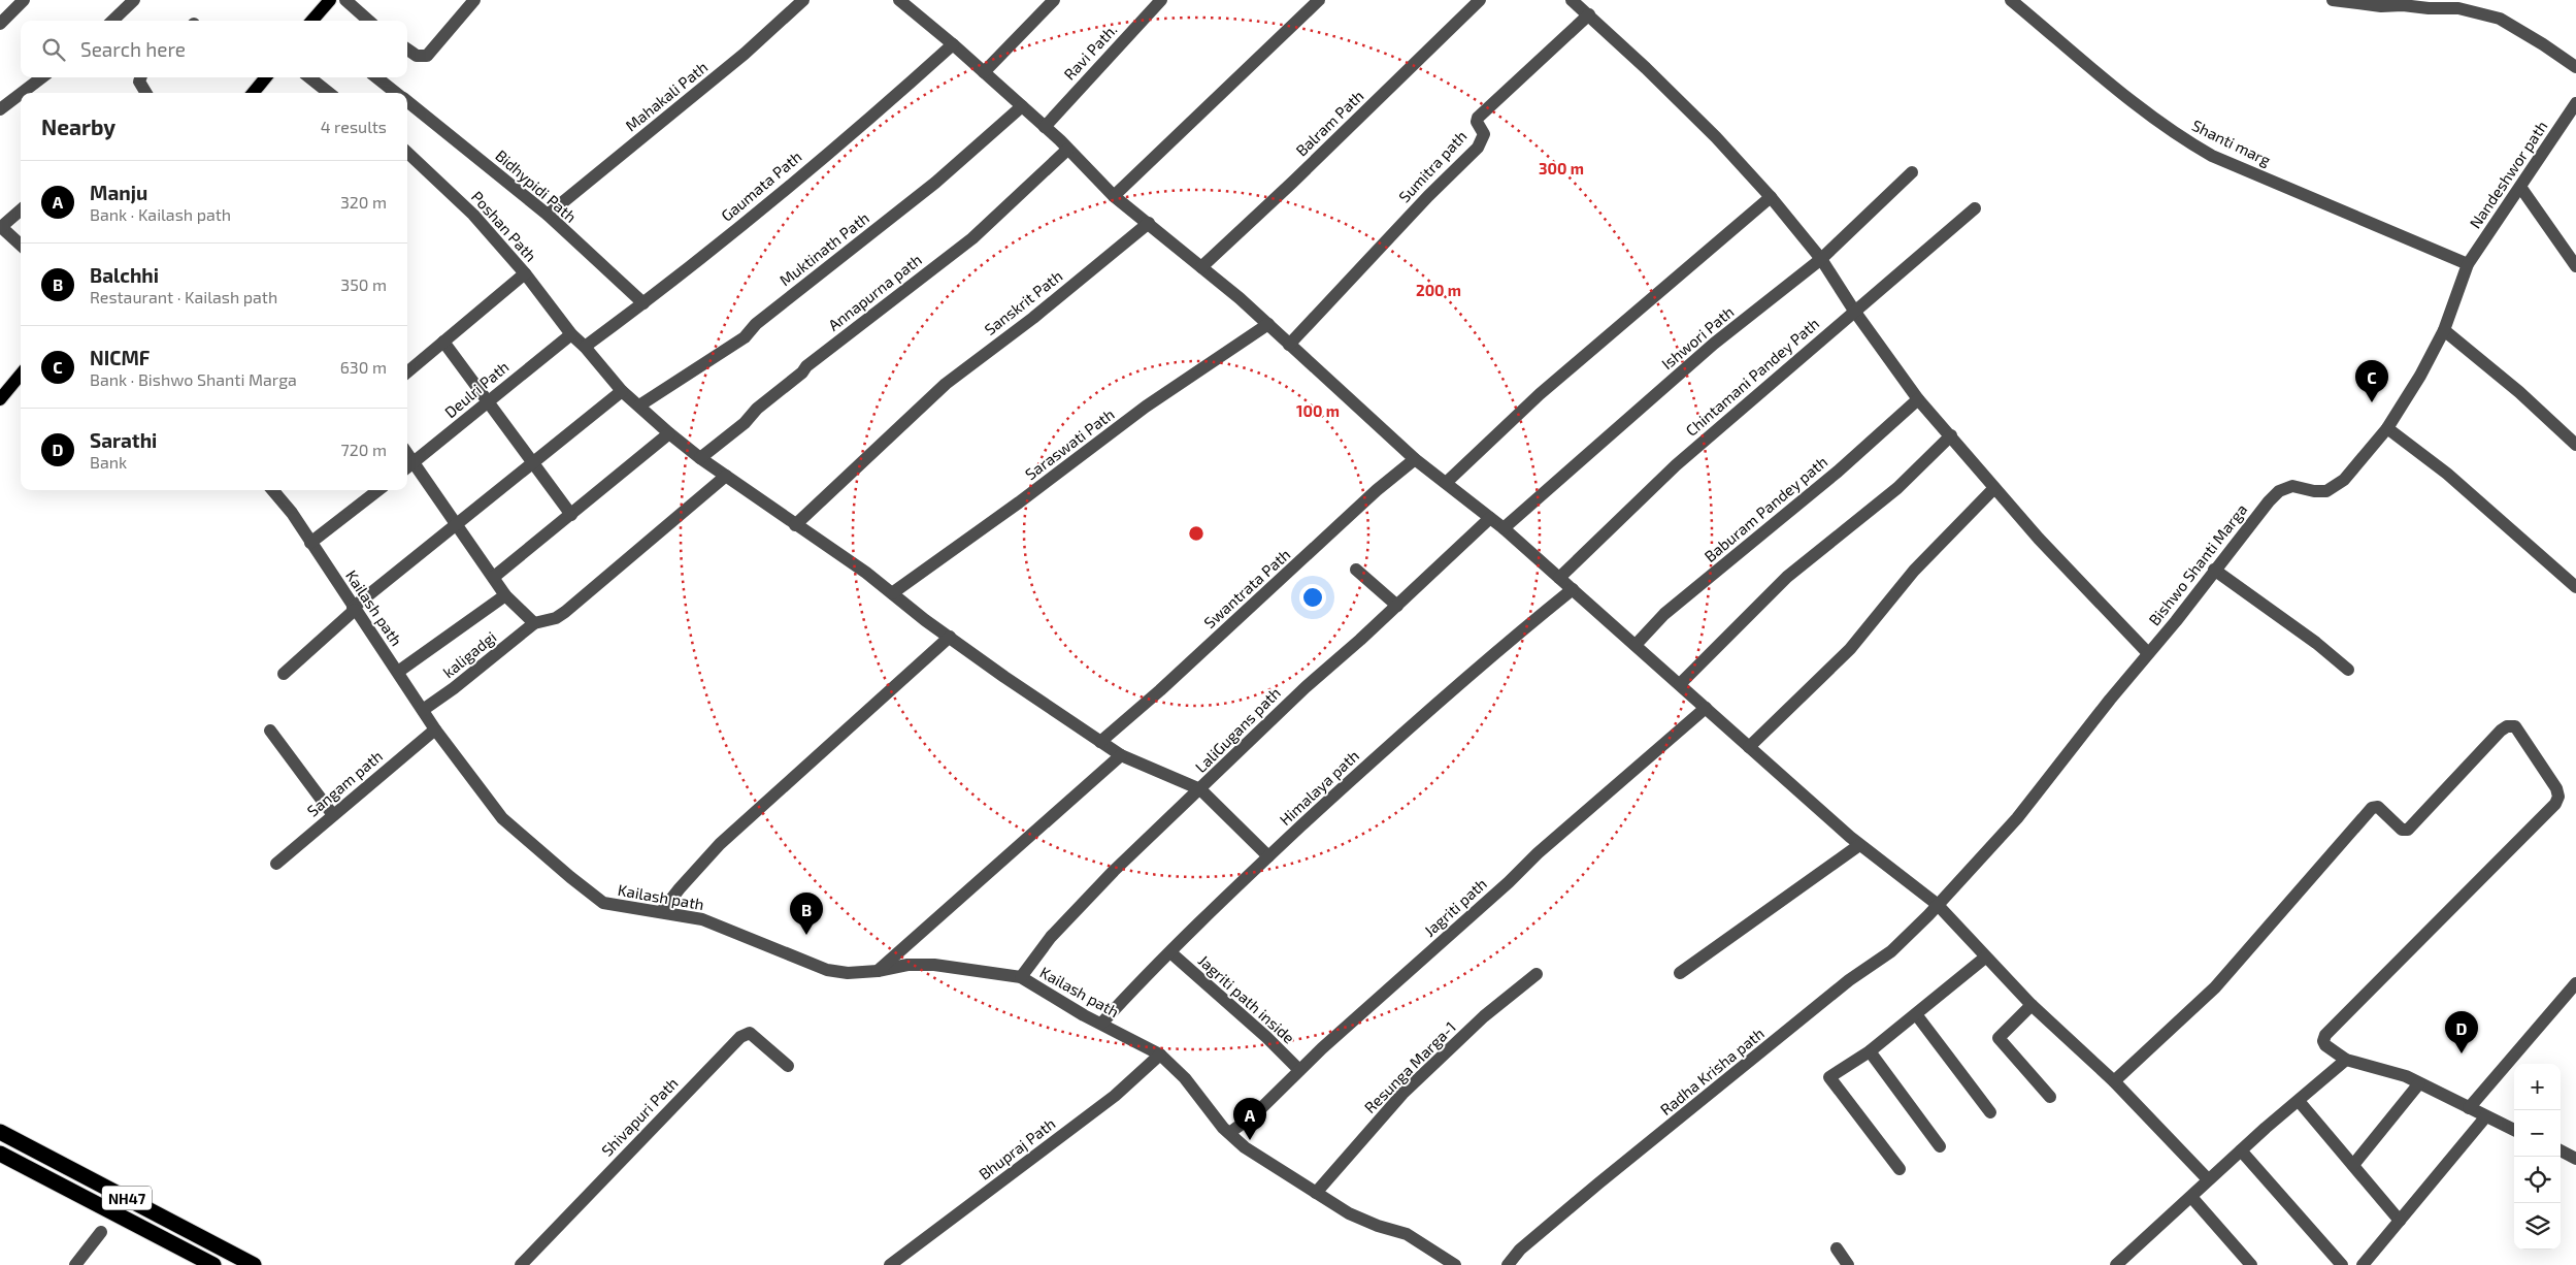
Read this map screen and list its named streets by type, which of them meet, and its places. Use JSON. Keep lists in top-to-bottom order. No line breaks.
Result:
{"streets":{"highway":["NH47"],"street":["Ravi Path.","Mahakali Path","Balram Path","Shanti marg","Sumitra path","Nandeshwor path","Bidhypidi Path","Gaumata Path","Poshan Path","Muktinath Path","Annapurna path","Sanskrit Path","Ishwori Path","Chintamani Pandey Path","Deulri Path","Saraswati Path","Baburam Pandey path","Bishwo Shanti Marga","Swantrata Path","Kailash path","kaligadgi","LaliGugans path","Sangam path","Himalaya path","Jagriti path","Jagriti path inside","Resunga Marga-1","Radha Krisha path","Shivapuri Path","Bhupraj Path"]},"crossings":[["Mahakali Path","Bidhypidi Path"],["Shanti marg","Nandeshwor path"],["Shanti marg","Bishwo Shanti Marga"],["Nandeshwor path","Bishwo Shanti Marga"],["Bidhypidi Path","Gaumata Path"],["Gaumata Path","Poshan Path"],["Poshan Path","Muktinath Path"],["Poshan Path","Annapurna path"],["Poshan Path","Sanskrit Path"],["Poshan Path","Deulri Path"],["Poshan Path","Saraswati Path"],["Poshan Path","Swantrata Path"],["Poshan Path","LaliGugans path"],["Bishwo Shanti Marga","Radha Krisha path"],["Kailash path","kaligadgi"],["Kailash path","LaliGugans path"],["Kailash path","Sangam path"],["Kailash path","Himalaya path"],["Kailash path","Jagriti path"],["Kailash path","Resunga Marga-1"],["Kailash path","Bhupraj Path"],["Himalaya path","Jagriti path inside"],["Jagriti path","Jagriti path inside"]],"page":{"search":"Search here","heading":["Nearby","4 results"],"list":[{"mark":"A","name":"Manju","note":"Bank · Kailash path","value":"320 m"},{"mark":"B","name":"Balchhi","note":"Restaurant · Kailash path","value":"350 m"},{"mark":"C","name":"NICMF","note":"Bank · Bishwo Shanti Marga","value":"630 m"},{"mark":"D","name":"Sarathi","note":"Bank","value":"720 m"}],"pins":["C","B","D","A"],"map_buttons":["+","−"]},"rings":["300 m","200 m","100 m"]}
